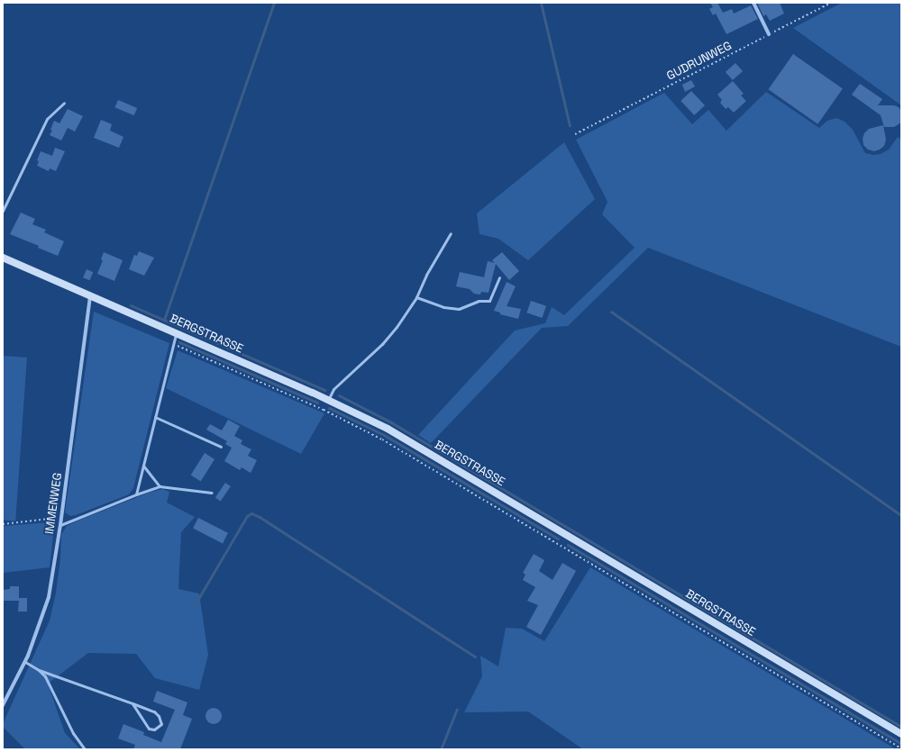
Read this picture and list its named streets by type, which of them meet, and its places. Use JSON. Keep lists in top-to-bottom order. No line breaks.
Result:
{"streets":{"street":["BERGSTRASSE","IMMENWEG"],"path":["GUDRUNWEG"]},"crossings":[["BERGSTRASSE","IMMENWEG"]]}
